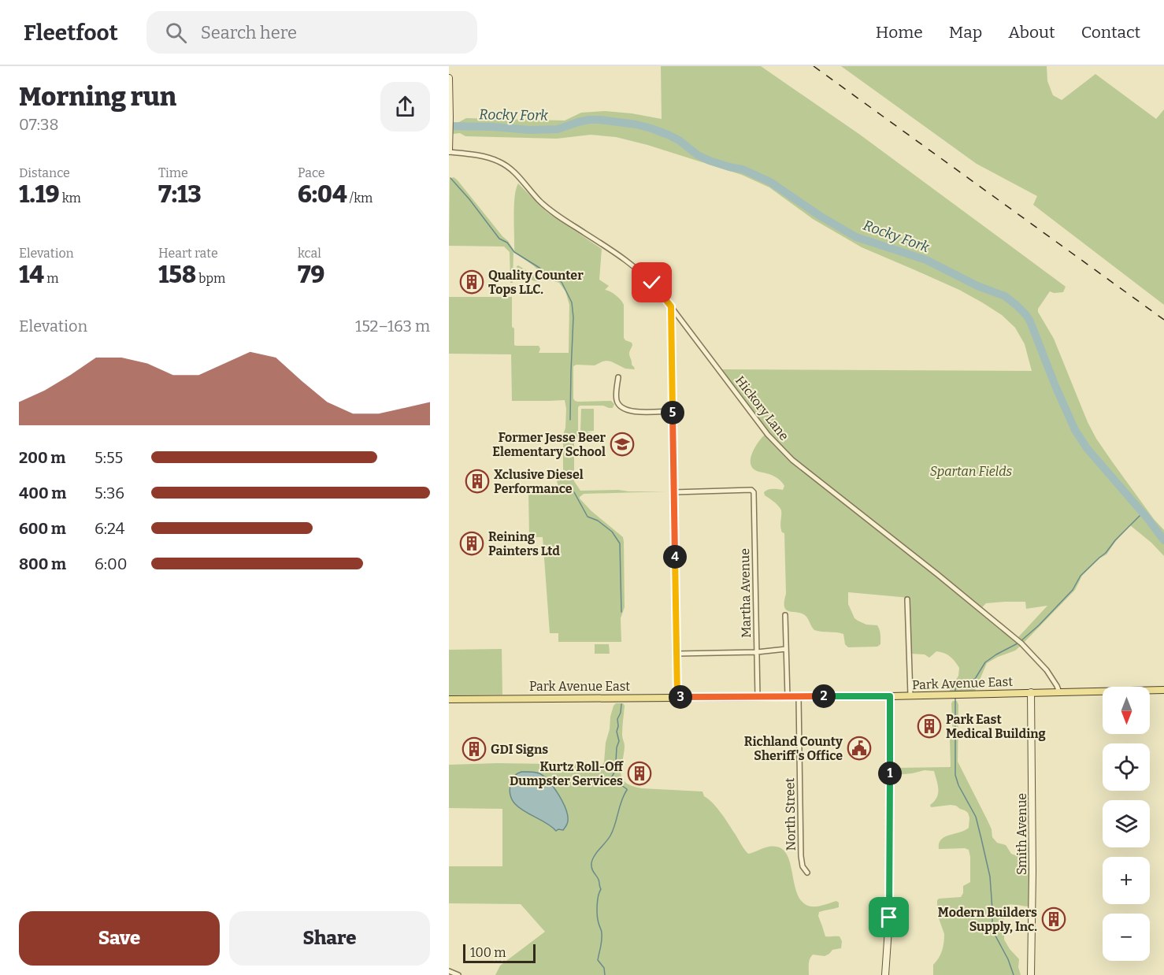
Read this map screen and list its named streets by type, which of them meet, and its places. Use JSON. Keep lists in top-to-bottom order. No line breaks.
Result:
{"streets":{"main road":["Park Avenue East"],"street":["Hickory Lane","Martha Avenue","North Street","Smith Avenue"]},"crossings":[["Hickory Lane","Park Avenue East"],["Martha Avenue","Park Avenue East"],["Park Avenue East","North Street"],["Park Avenue East","Smith Avenue"]],"water":["Rocky Fork"],"parks":["Spartan Fields"],"places":{"building":["Quality Counter Tops LLC.","Xclusive Diesel Performance","Reining Painters Ltd","Park East Medical Building","GDI Signs","Kurtz Roll-Off Dumpster Services","Modern Builders Supply, Inc."],"school or university":["Former Jesse Beer Elementary School"],"public building":["Richland County Sheriff's Office"]},"scale_bar":"100 m","north":"bottom","page":{"header":"Fleetfoot","search":"Search here","nav":["Home","Map","About","Contact"],"heading":["Morning run","07:38"],"stats":[["Distance","1.19 km"],["Time","7:13"],["Pace","6:04 /km"],["Elevation","14 m"],["Heart rate","158 bpm"],["kcal","79"]],"chart":["Elevation","152–163 m"],"pins":["5","4","2","3","1"],"list":[{"name":"200 m","note":"5:55"},{"name":"400 m","note":"5:36"},{"name":"600 m","note":"6:24"},{"name":"800 m","note":"6:00"}],"map_buttons":["+","−"],"buttons":["Save","Share"],"scale":"100 m"}}
